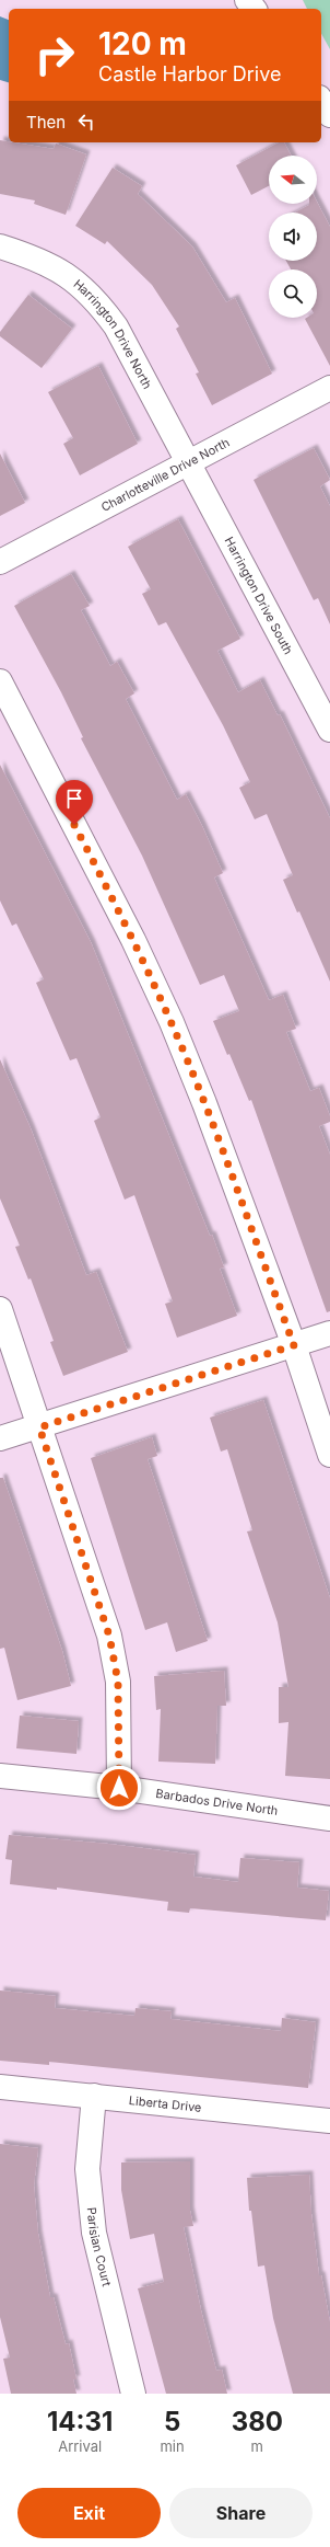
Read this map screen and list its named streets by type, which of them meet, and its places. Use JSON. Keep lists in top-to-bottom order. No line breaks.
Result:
{"streets":{"street":["Harrington Drive North","Charlotteville Drive North","Harrington Drive South","Barbados Drive North","Liberta Drive","Parisian Court"]},"crossings":[["Harrington Drive North","Charlotteville Drive North"],["Harrington Drive North","Harrington Drive South"],["Charlotteville Drive North","Harrington Drive South"],["Liberta Drive","Parisian Court"]],"north":"left","page":{"turn":["120 m","Castle Harbor Drive"],"then":"Then","eta":["14:31","Arrival","5","min","380","m"],"buttons":["Exit","Share"]}}
